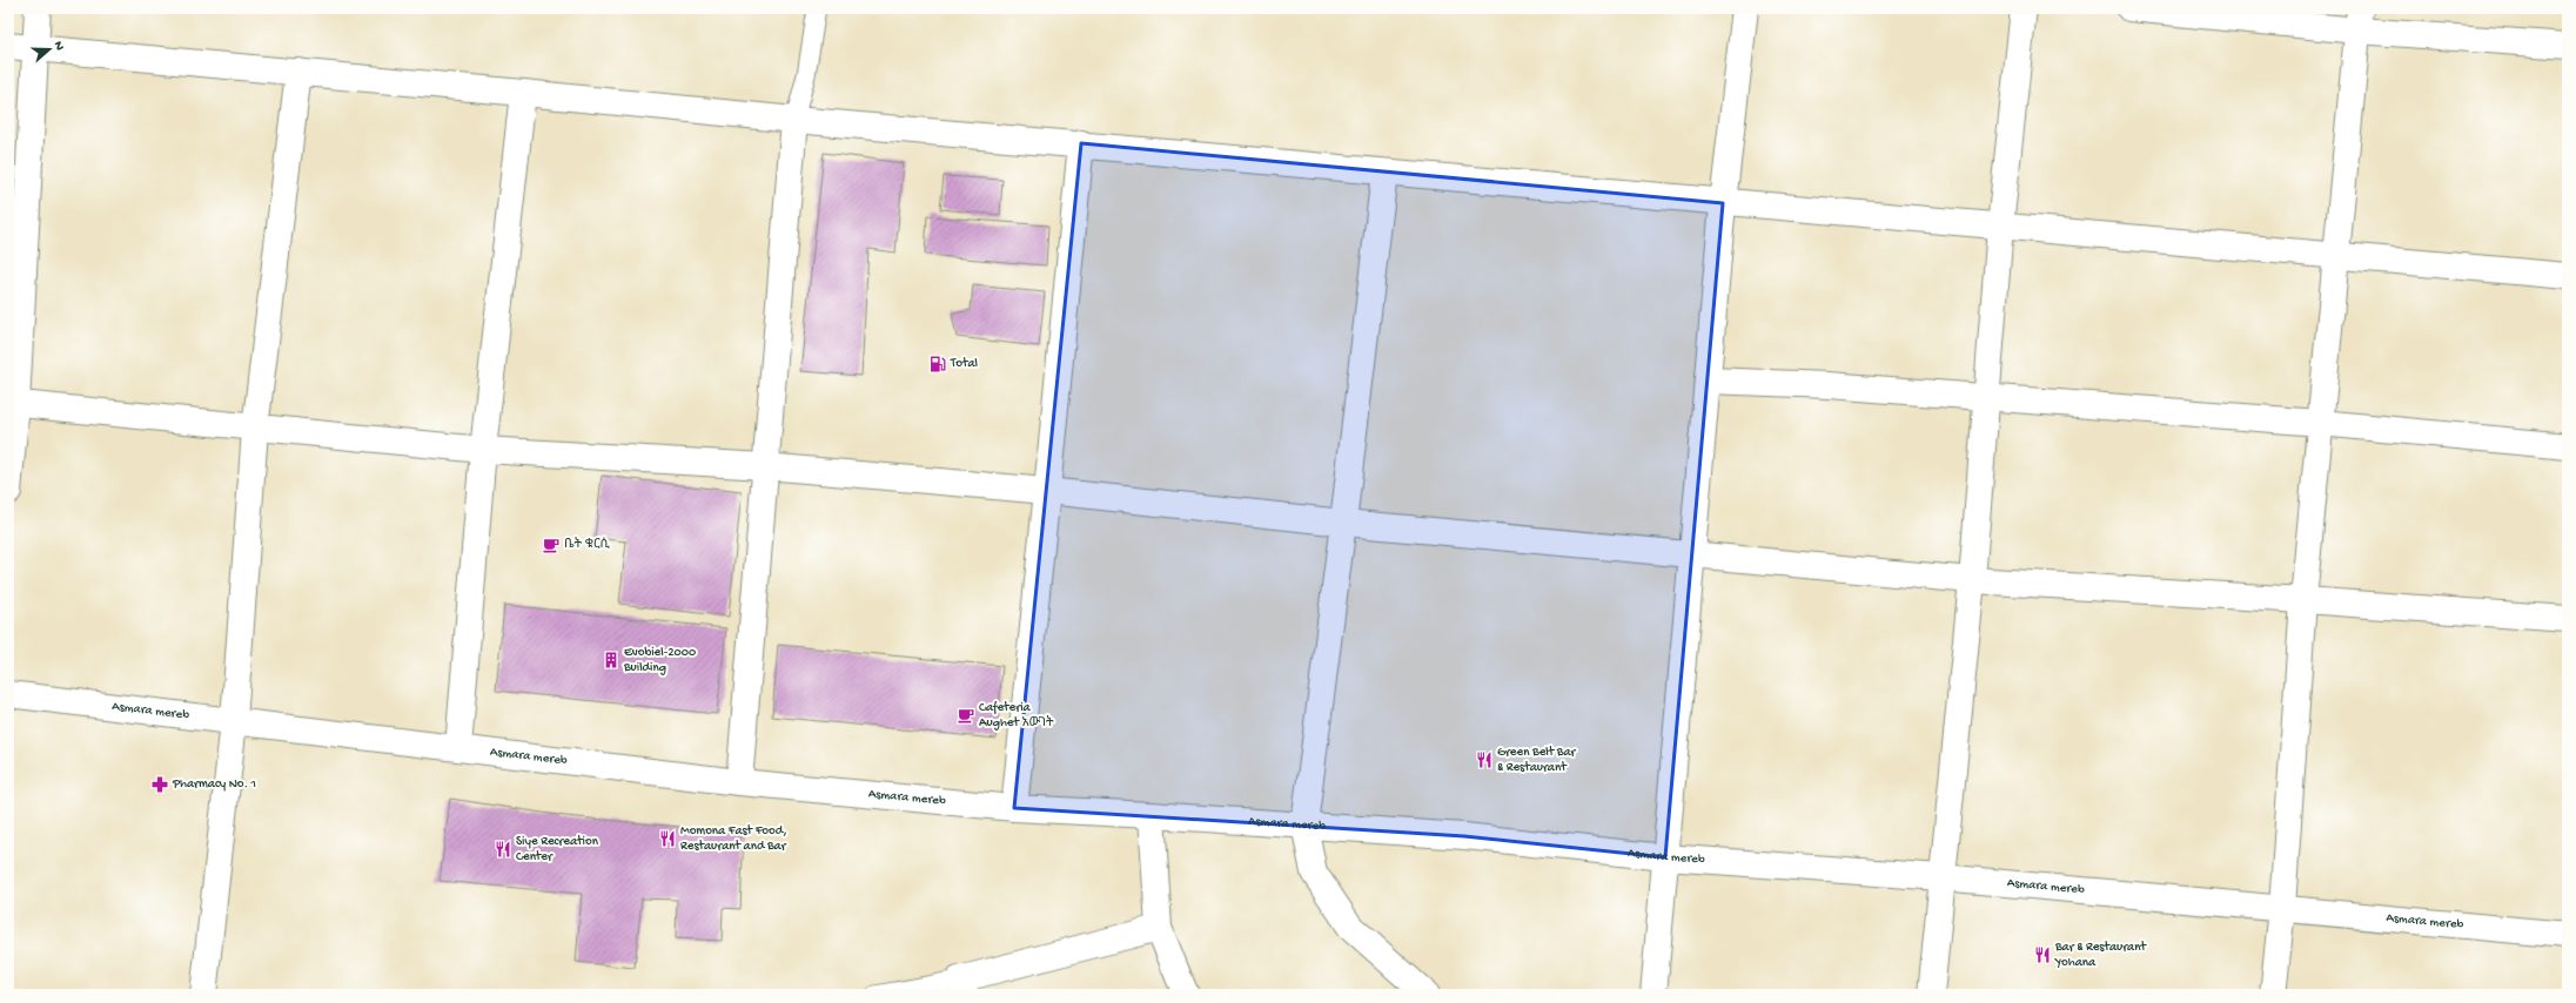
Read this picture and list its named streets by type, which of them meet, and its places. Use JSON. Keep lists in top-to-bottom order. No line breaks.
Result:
{"streets":{"main road":["Asmara mereb"]},"places":{"fuel station":["Total"],"cafe":["ቤት ቁርሲ","Cafeteria Aughet አውገት"],"building":["Evobiel-2000 Building"],"restaurant":["Green Belt Bar & Restaurant","Momona Fast Food, Restaurant and Bar","Siye Recreation Center","Bar & Restaurant Yohana"],"pharmacy":["Pharmacy No. 1"]},"north":"right"}
